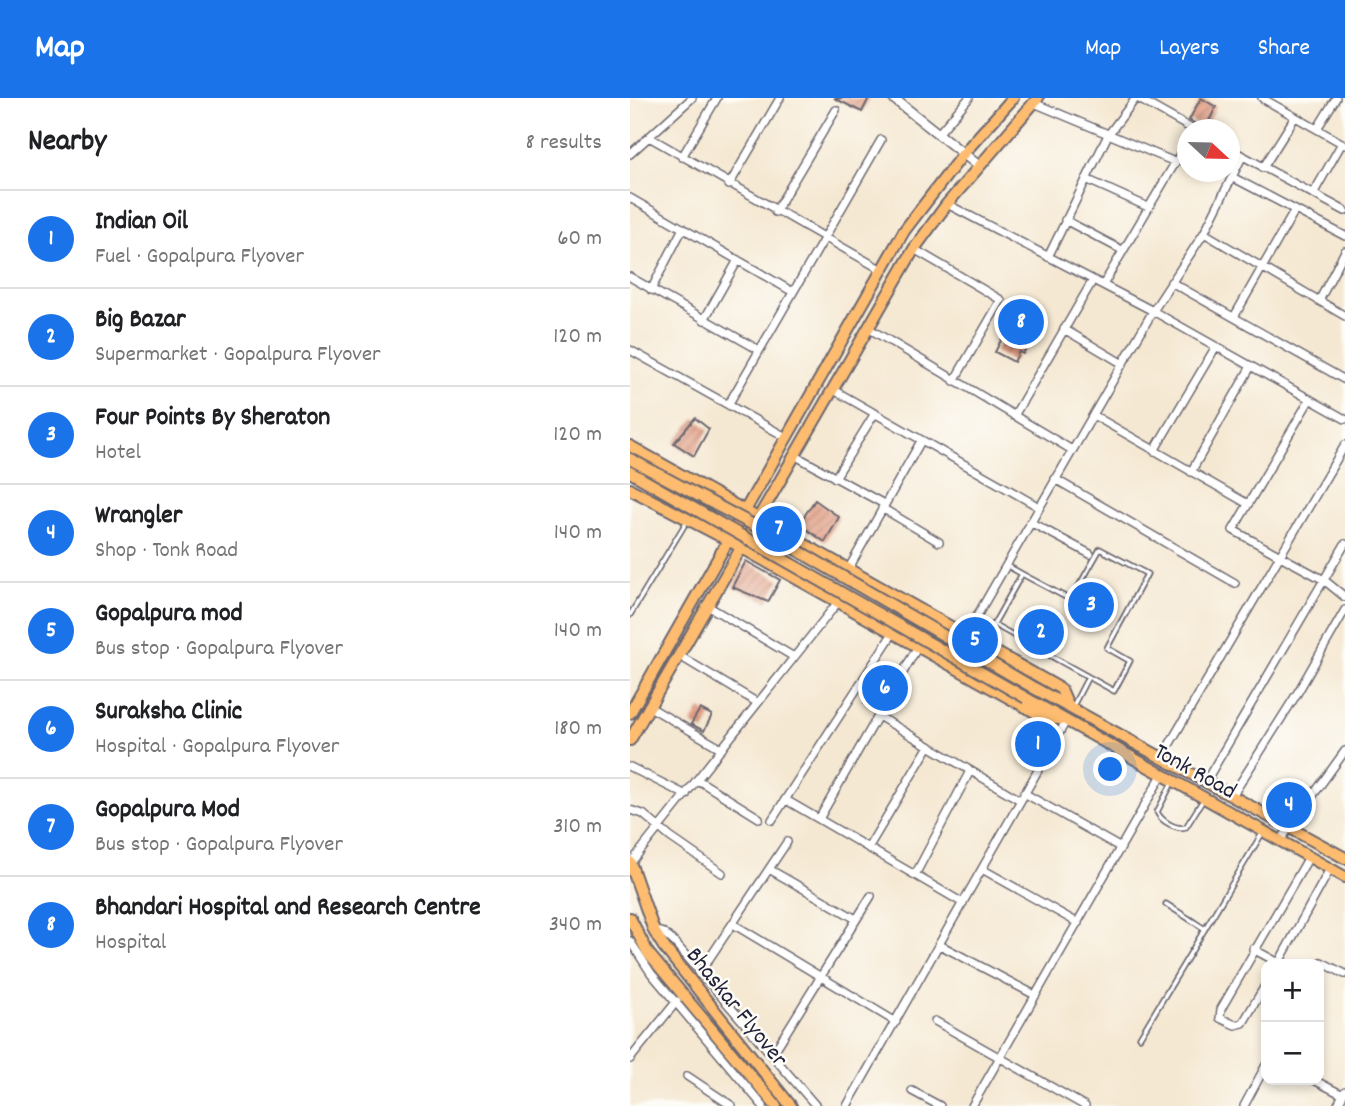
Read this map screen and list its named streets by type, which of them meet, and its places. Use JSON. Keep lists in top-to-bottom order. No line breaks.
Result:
{"streets":{"main road":["Tonk Road","Bhaskar Flyover"]},"north":"right","page":{"header":"Map","nav":["Map","Layers","Share"],"heading":["Nearby","8 results"],"list":[{"mark":"1","name":"Indian Oil","note":"Fuel · Gopalpura Flyover","value":"60 m"},{"mark":"2","name":"Big Bazar","note":"Supermarket · Gopalpura Flyover","value":"120 m"},{"mark":"3","name":"Four Points By Sheraton","note":"Hotel","value":"120 m"},{"mark":"4","name":"Wrangler","note":"Shop · Tonk Road","value":"140 m"},{"mark":"5","name":"Gopalpura mod","note":"Bus stop · Gopalpura Flyover","value":"140 m"},{"mark":"6","name":"Suraksha Clinic","note":"Hospital · Gopalpura Flyover","value":"180 m"},{"mark":"7","name":"Gopalpura Mod","note":"Bus stop · Gopalpura Flyover","value":"310 m"},{"mark":"8","name":"Bhandari Hospital and Research Centre","note":"Hospital","value":"340 m"}],"pins":["8","7","3","2","5","6","1","4"],"map_buttons":["+","−"]}}
